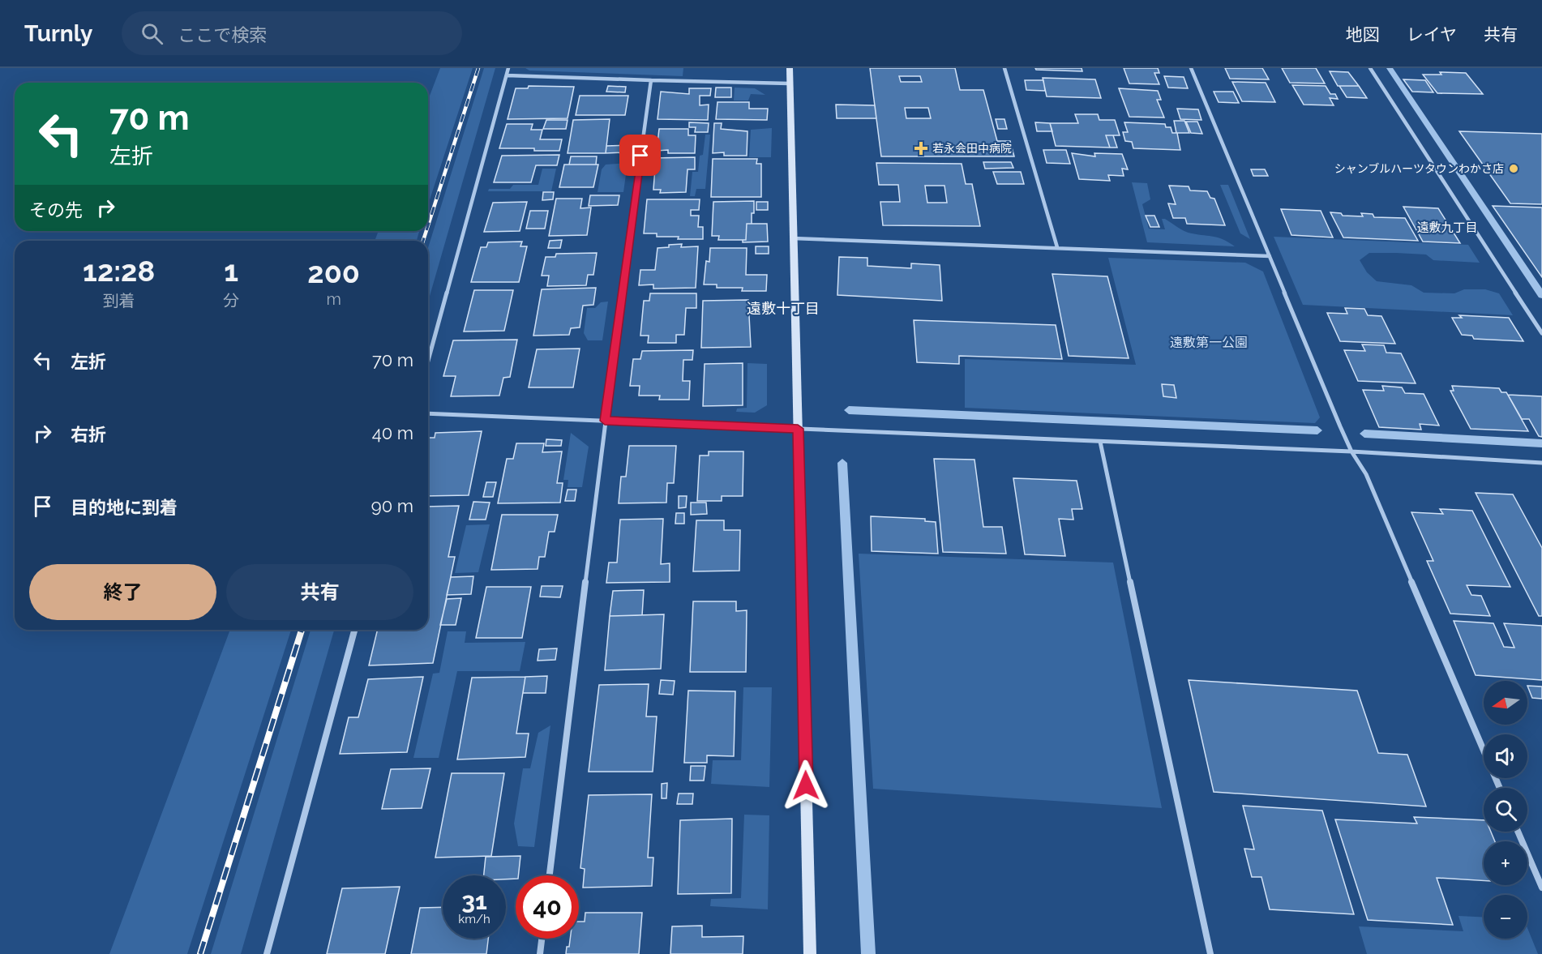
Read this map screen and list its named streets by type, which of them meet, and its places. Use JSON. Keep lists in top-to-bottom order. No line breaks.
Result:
{"districts":["遠敷九丁目","遠敷十丁目"],"parks":["遠敷第一公園"],"places":{"health":["若永会田中病院"],"other":["シャンブルハーツタウンわかさ店"]},"north":"left","page":{"header":"Turnly","search":"ここで検索","nav":["地図","レイヤ","共有"],"turn":["70 m","左折"],"then":"その先","eta":["12:28","到着","1","分","200","m"],"list":[{"name":"左折","value":"70 m"},{"name":"右折","value":"40 m"},{"name":"目的地に到着","value":"90 m"}],"buttons":["終了","共有"],"map_buttons":["+","−"],"speed":"31 km/h","limit":"40"}}
